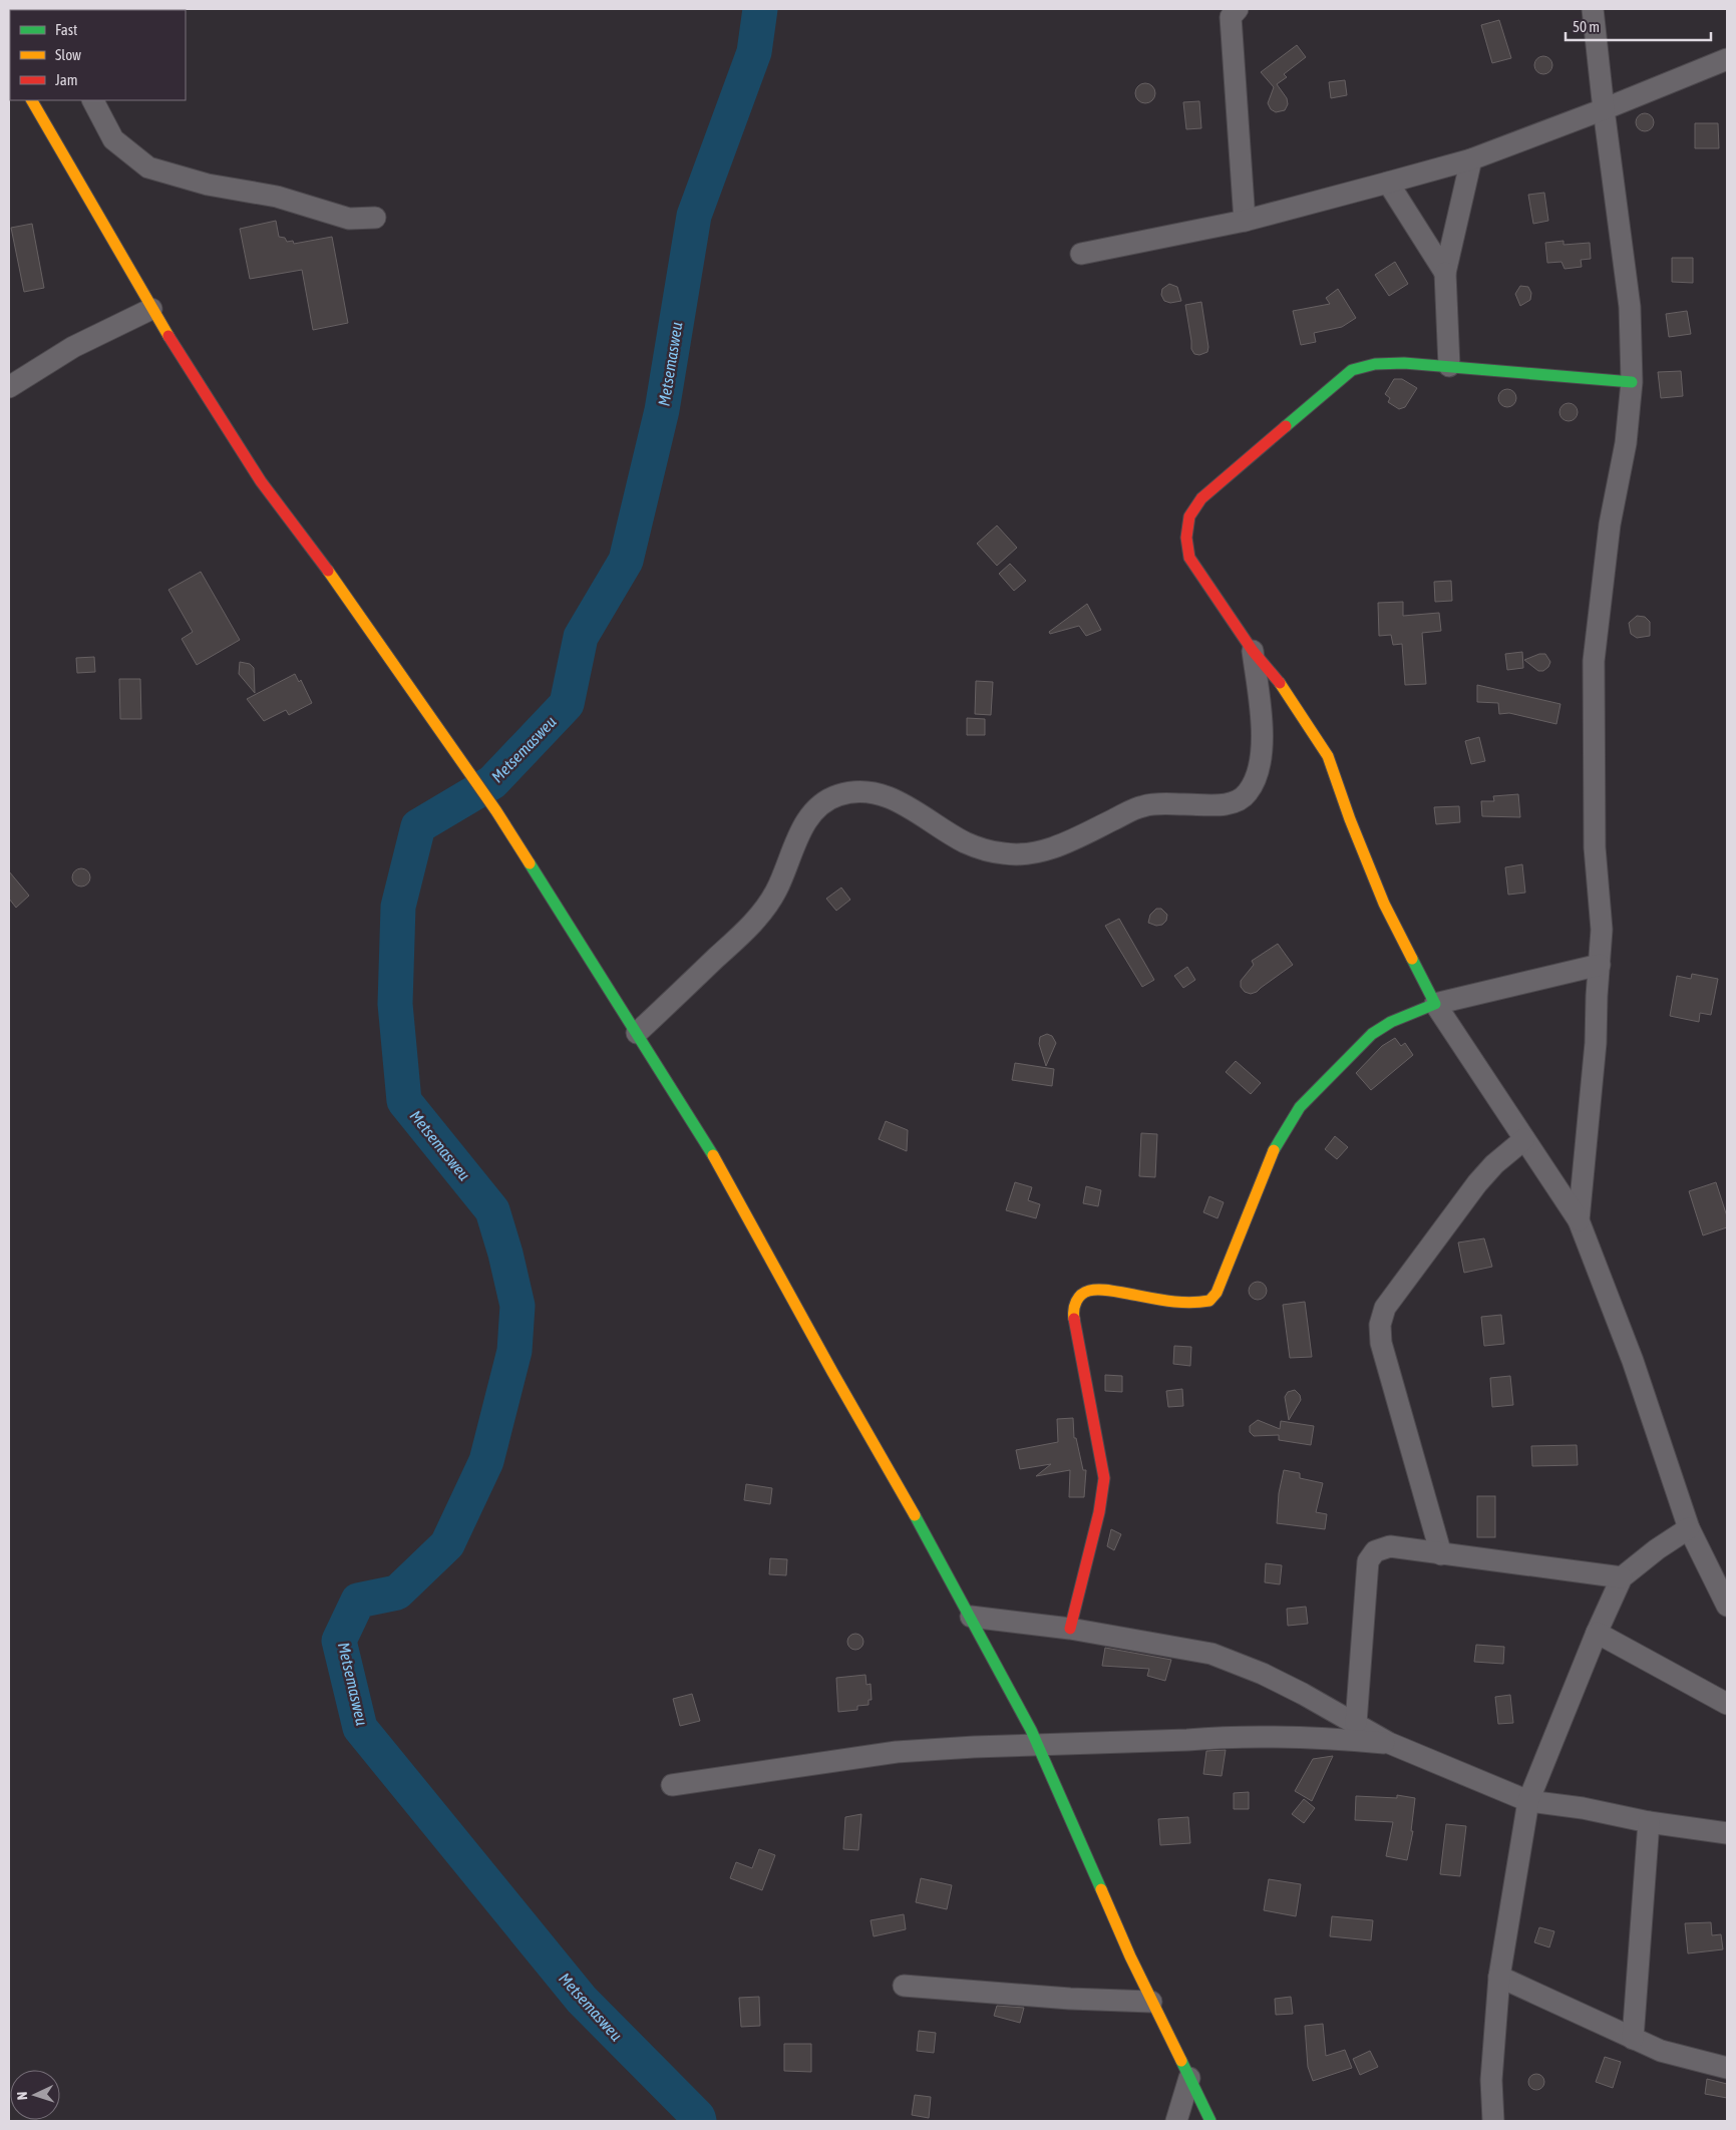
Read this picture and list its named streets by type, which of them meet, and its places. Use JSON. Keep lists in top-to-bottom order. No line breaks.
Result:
{"water":["Metsemasweu"],"legend":["Fast","Slow","Jam"],"scale_bar":"50 m","north":"left"}
